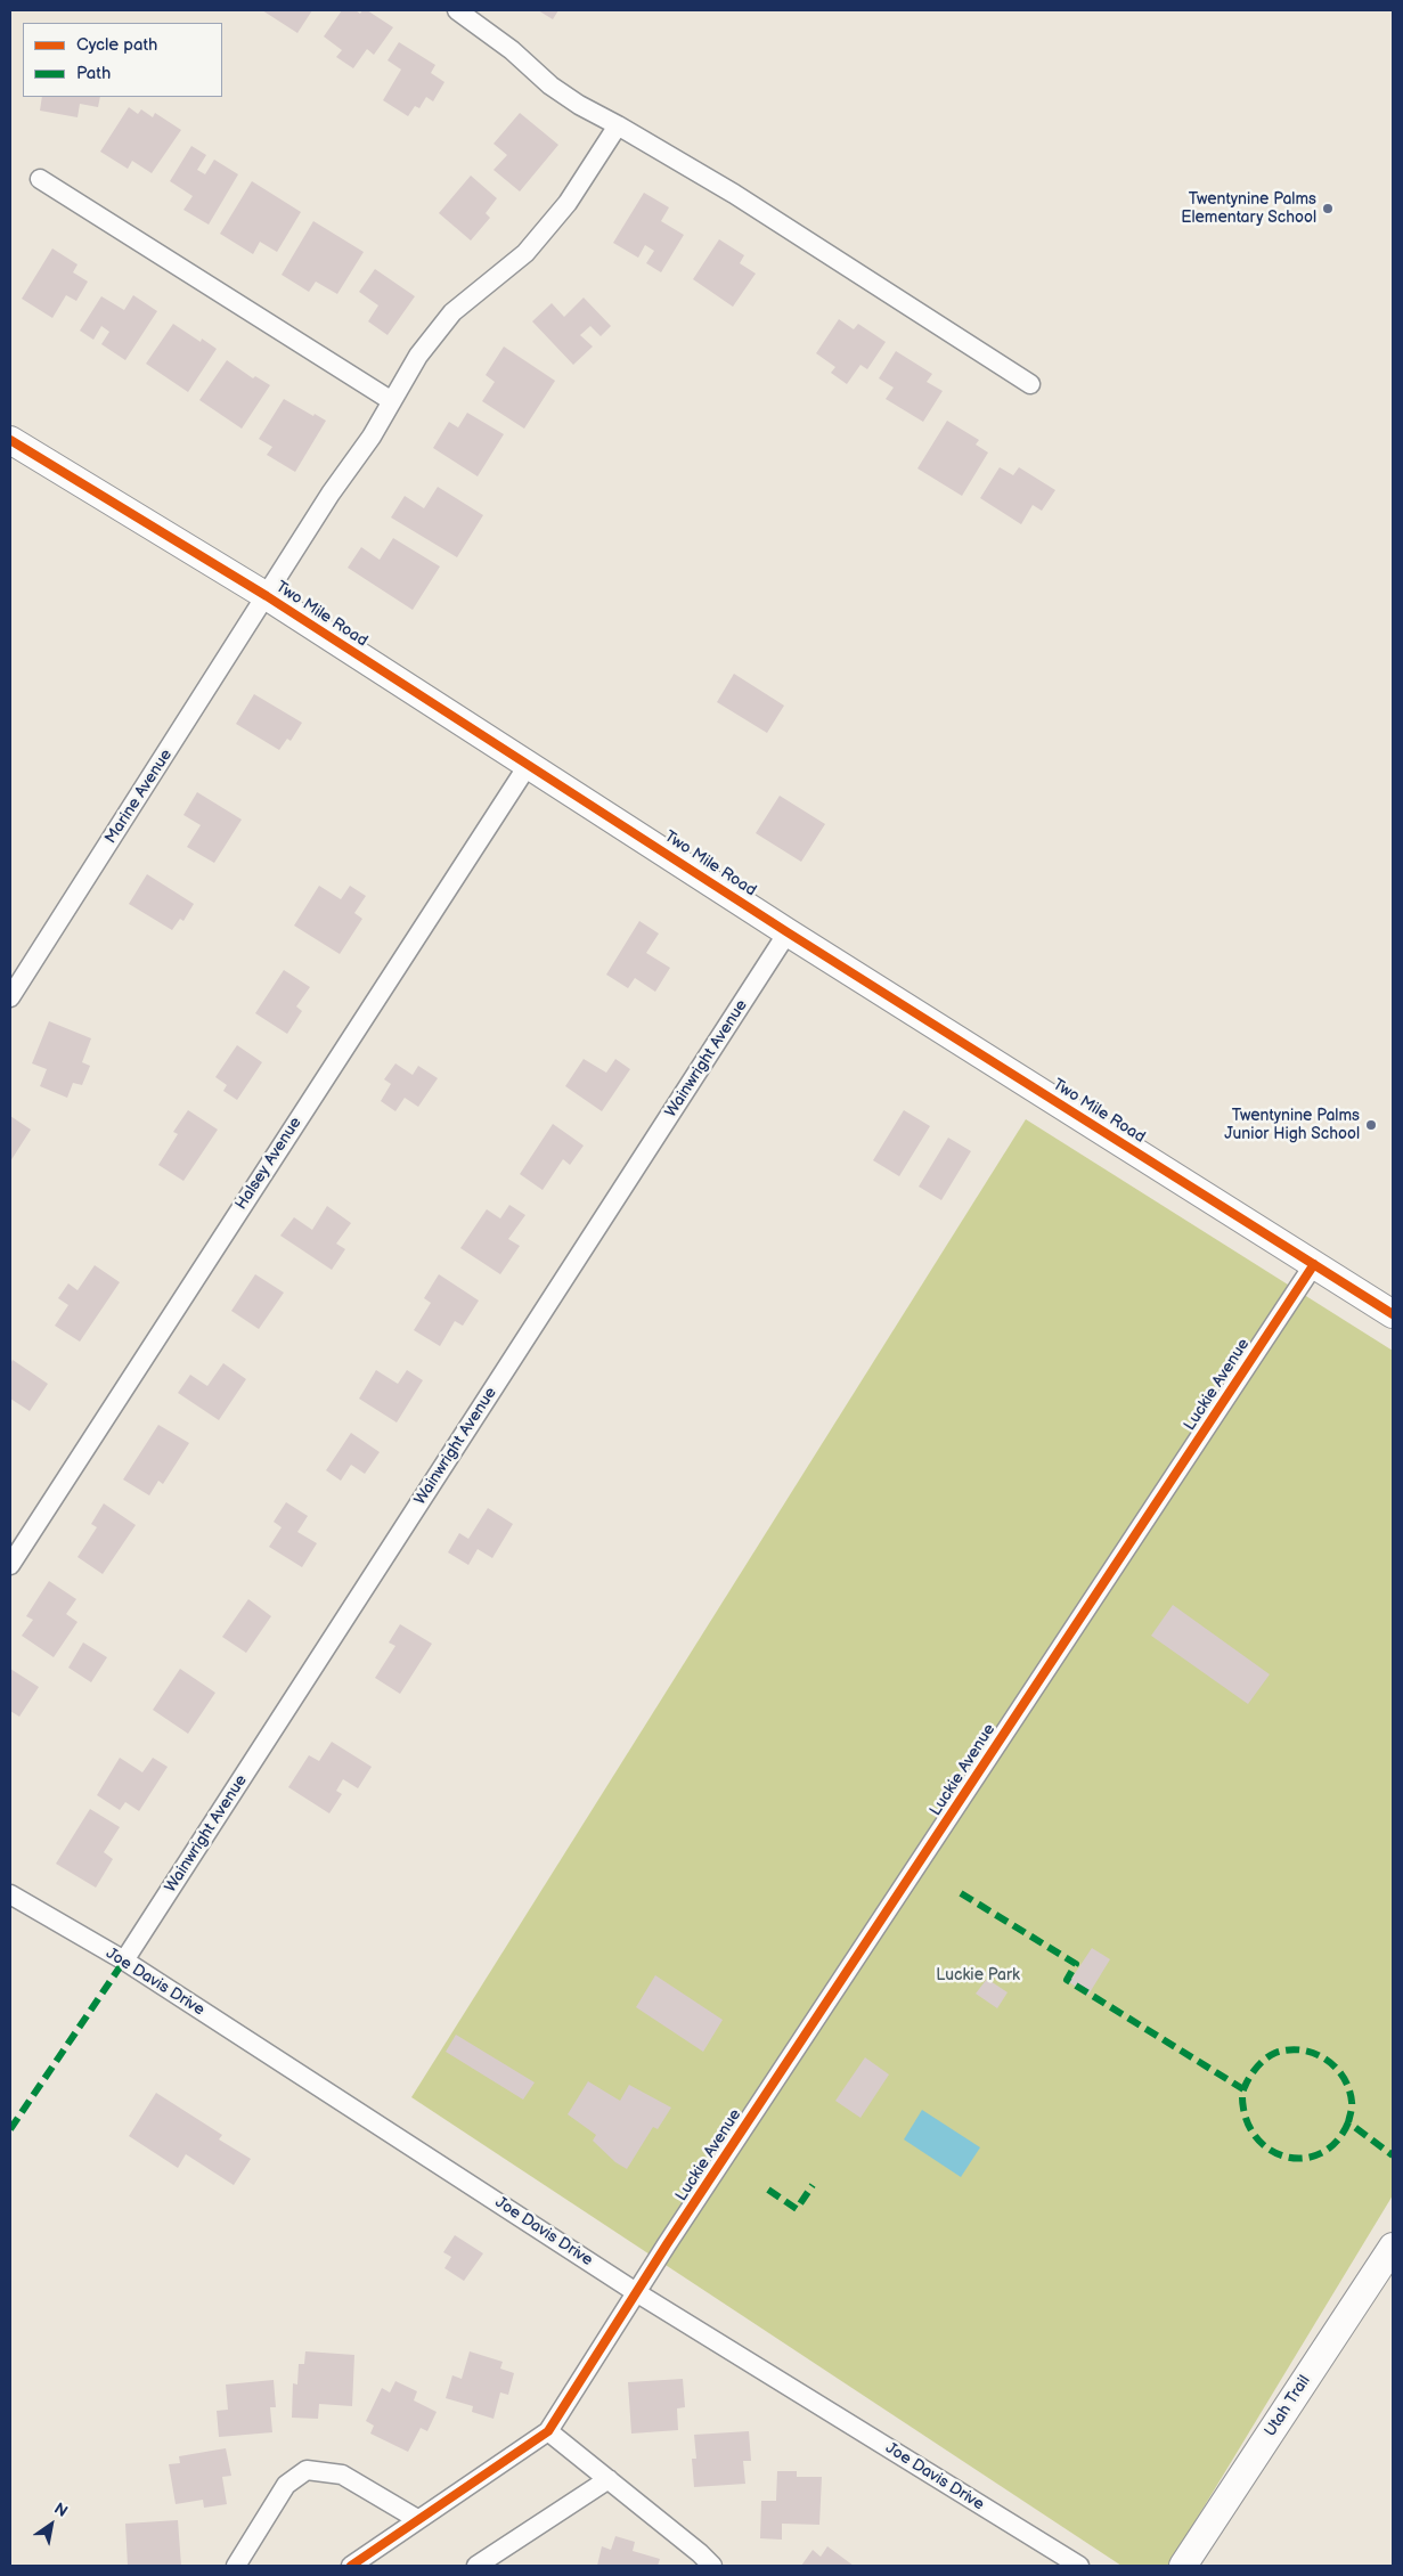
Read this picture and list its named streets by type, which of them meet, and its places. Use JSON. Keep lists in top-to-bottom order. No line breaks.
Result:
{"streets":{"street":["Two Mile Road","Marine Avenue","Wainwright Avenue","Halsey Avenue","Luckie Avenue","Joe Davis Drive","Utah Trail"]},"crossings":[["Two Mile Road","Marine Avenue"],["Two Mile Road","Wainwright Avenue"],["Two Mile Road","Halsey Avenue"],["Two Mile Road","Luckie Avenue"],["Wainwright Avenue","Joe Davis Drive"],["Luckie Avenue","Joe Davis Drive"]],"parks":["Luckie Park"],"places":["Twentynine Palms Elementary School","Twentynine Palms Junior High School"],"legend":["Cycle path","Path"],"north":"top right"}
